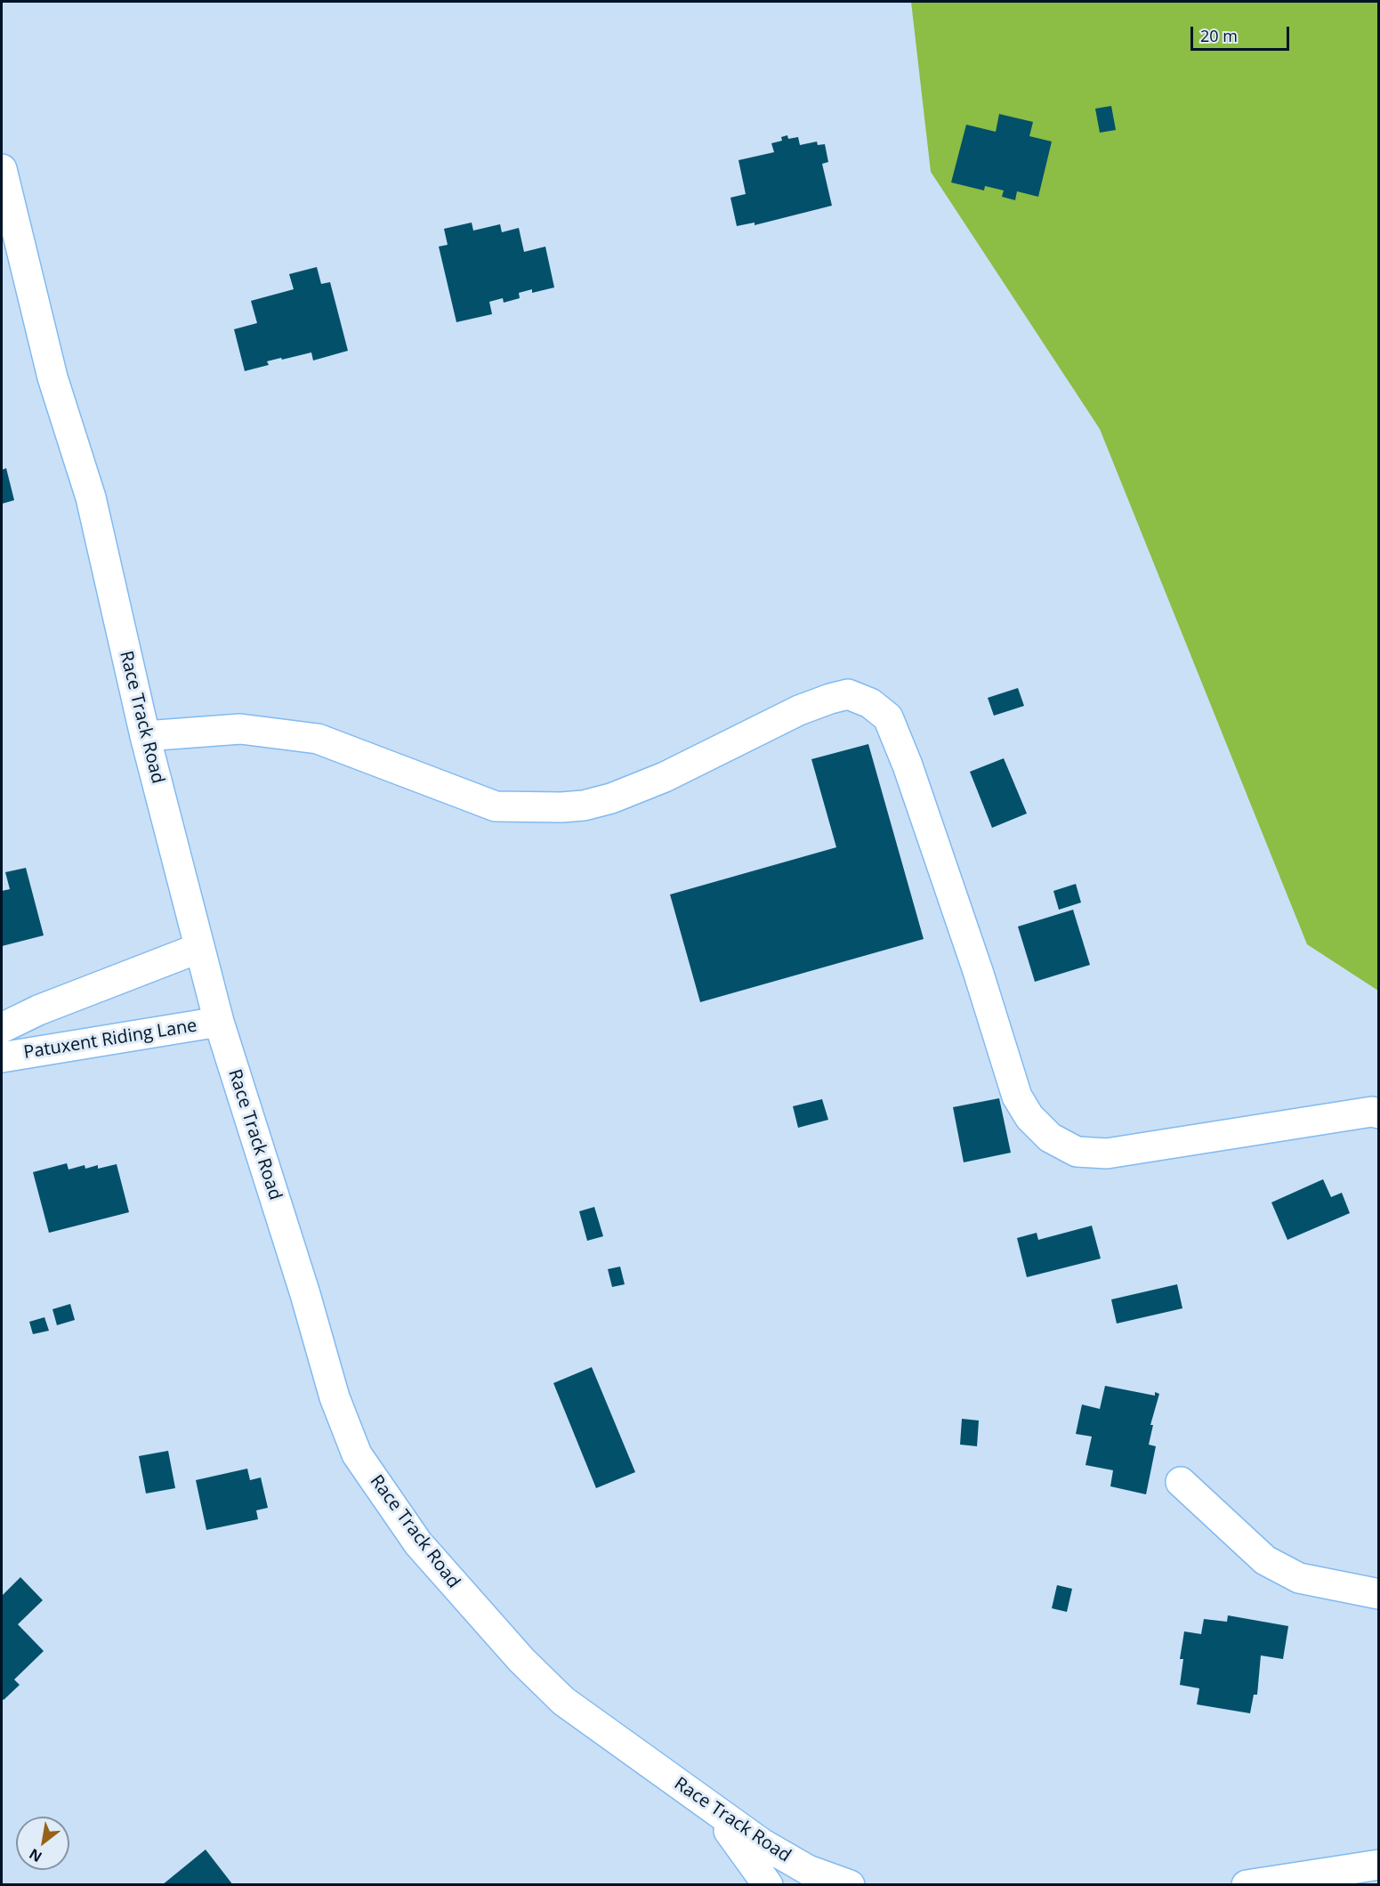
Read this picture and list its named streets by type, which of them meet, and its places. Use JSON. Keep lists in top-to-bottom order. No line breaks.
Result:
{"streets":{"street":["Race Track Road","Patuxent Riding Lane"]},"crossings":[["Race Track Road","Patuxent Riding Lane"]],"scale_bar":"20 m","north":"bottom left"}
